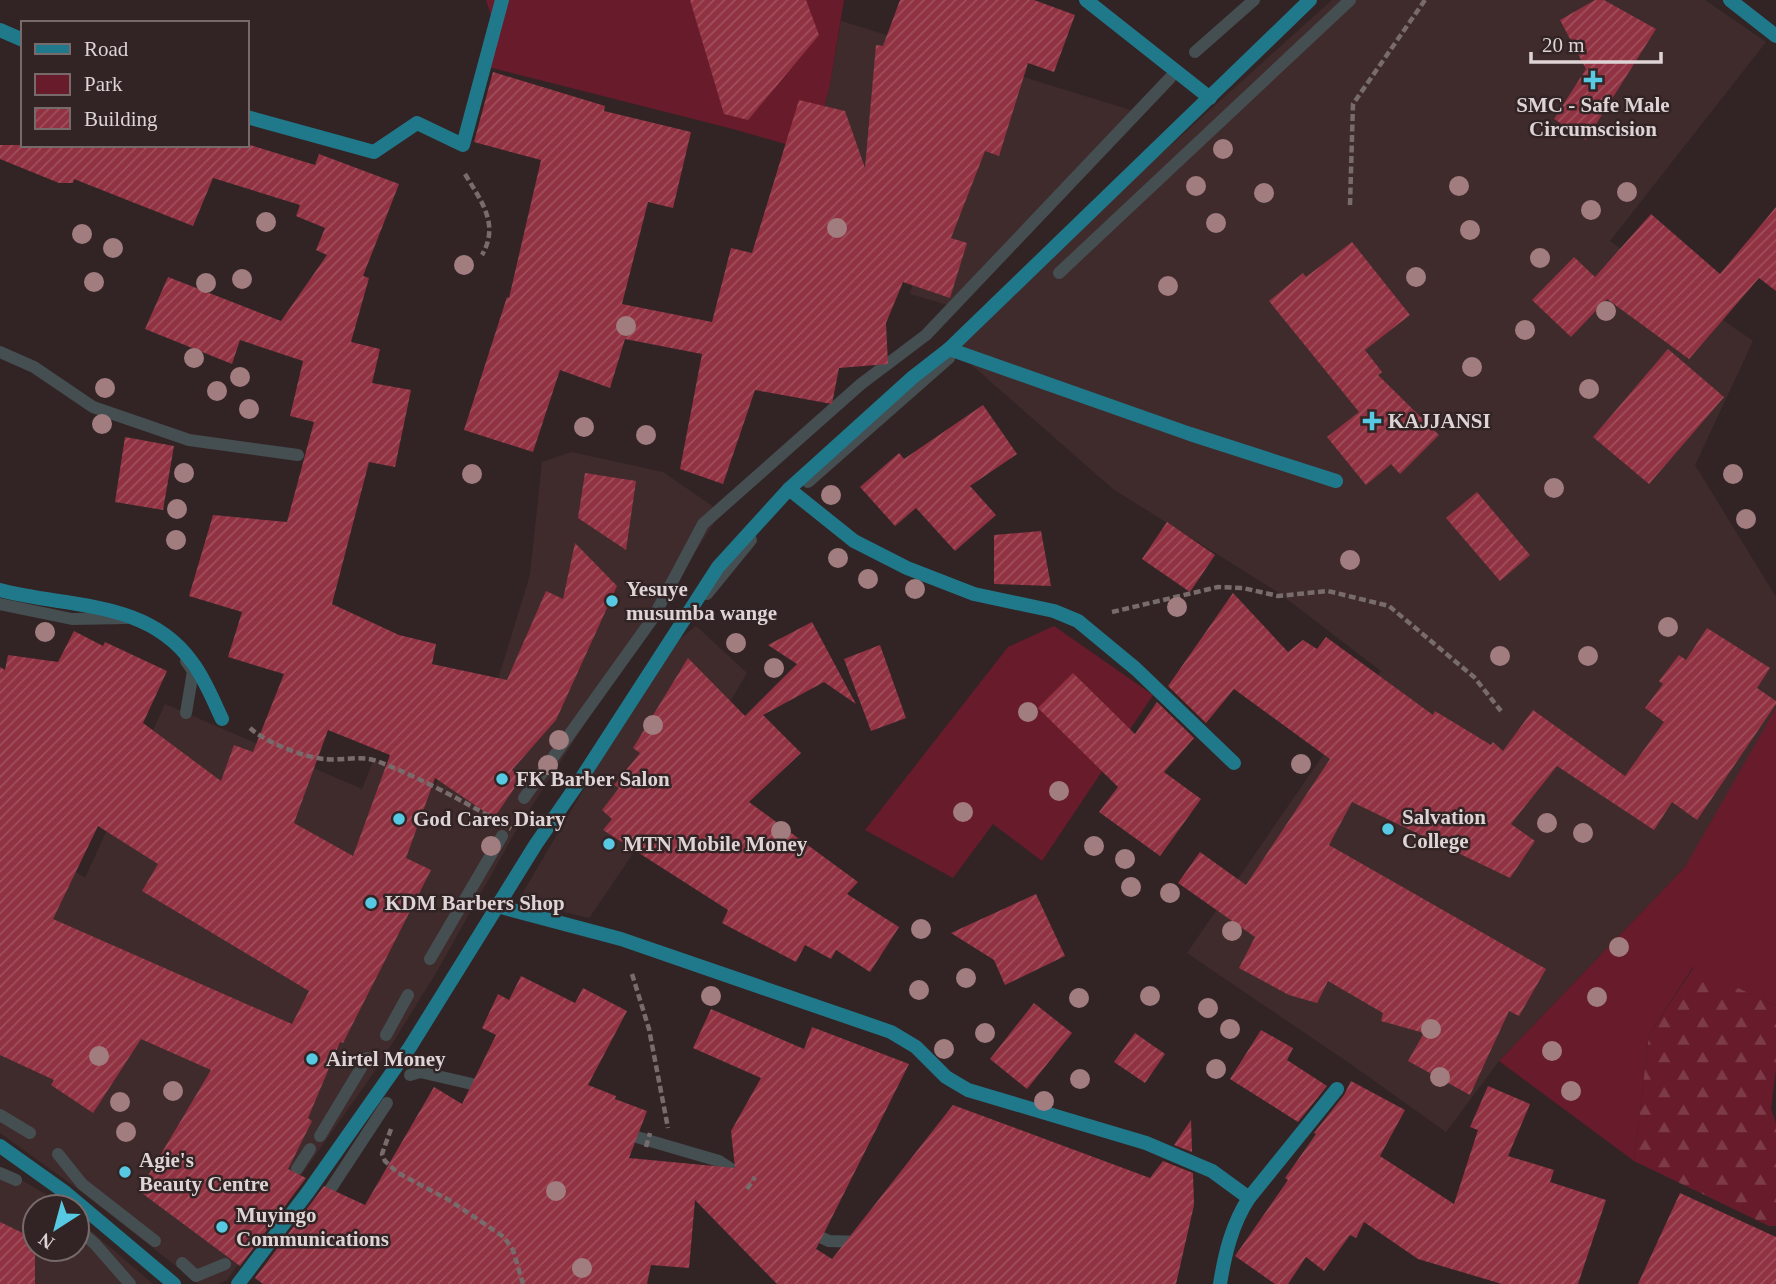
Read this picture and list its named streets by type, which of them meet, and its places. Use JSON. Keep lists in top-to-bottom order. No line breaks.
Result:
{"places":{"health":["SMC - Safe Male Circumscision","KAJJANSI"],"other":["Yesuye musumba wange","FK Barber Salon","God Cares Diary","Salvation College","MTN Mobile Money","KDM Barbers Shop","Airtel Money","Agie's Beauty Centre","Muyingo Communications"]},"legend":["Road","Park","Building"],"scale_bar":"20 m","north":"bottom left"}
